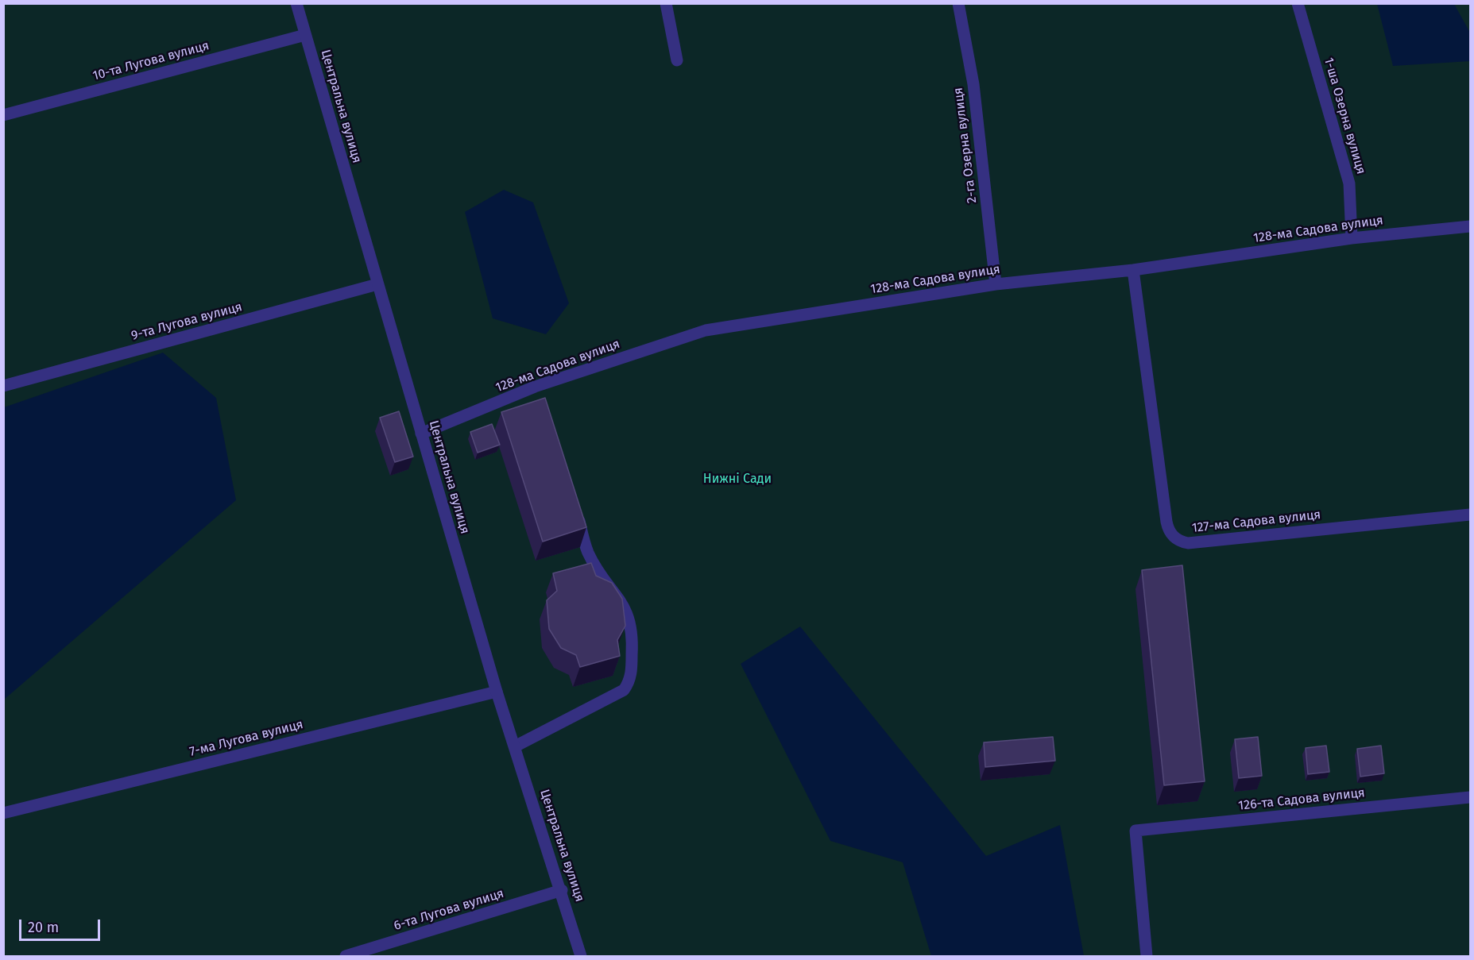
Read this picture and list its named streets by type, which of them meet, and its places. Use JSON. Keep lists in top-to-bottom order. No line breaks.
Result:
{"streets":{"street":["10-та Лугова вулиця","Центральна вулиця","1-ша Озерна вулиця","2-га Озерна вулиця","128-ма Садова вулиця","9-та Лугова вулиця","127-ма Садова вулиця","7-ма Лугова вулиця","126-та Садова вулиця","6-та Лугова вулиця"]},"crossings":[["10-та Лугова вулиця","Центральна вулиця"],["Центральна вулиця","128-ма Садова вулиця"],["Центральна вулиця","9-та Лугова вулиця"],["Центральна вулиця","7-ма Лугова вулиця"],["Центральна вулиця","6-та Лугова вулиця"],["1-ша Озерна вулиця","128-ма Садова вулиця"],["2-га Озерна вулиця","128-ма Садова вулиця"],["128-ма Садова вулиця","127-ма Садова вулиця"]],"parks":["Нижні Сади"],"scale_bar":"20 m"}
